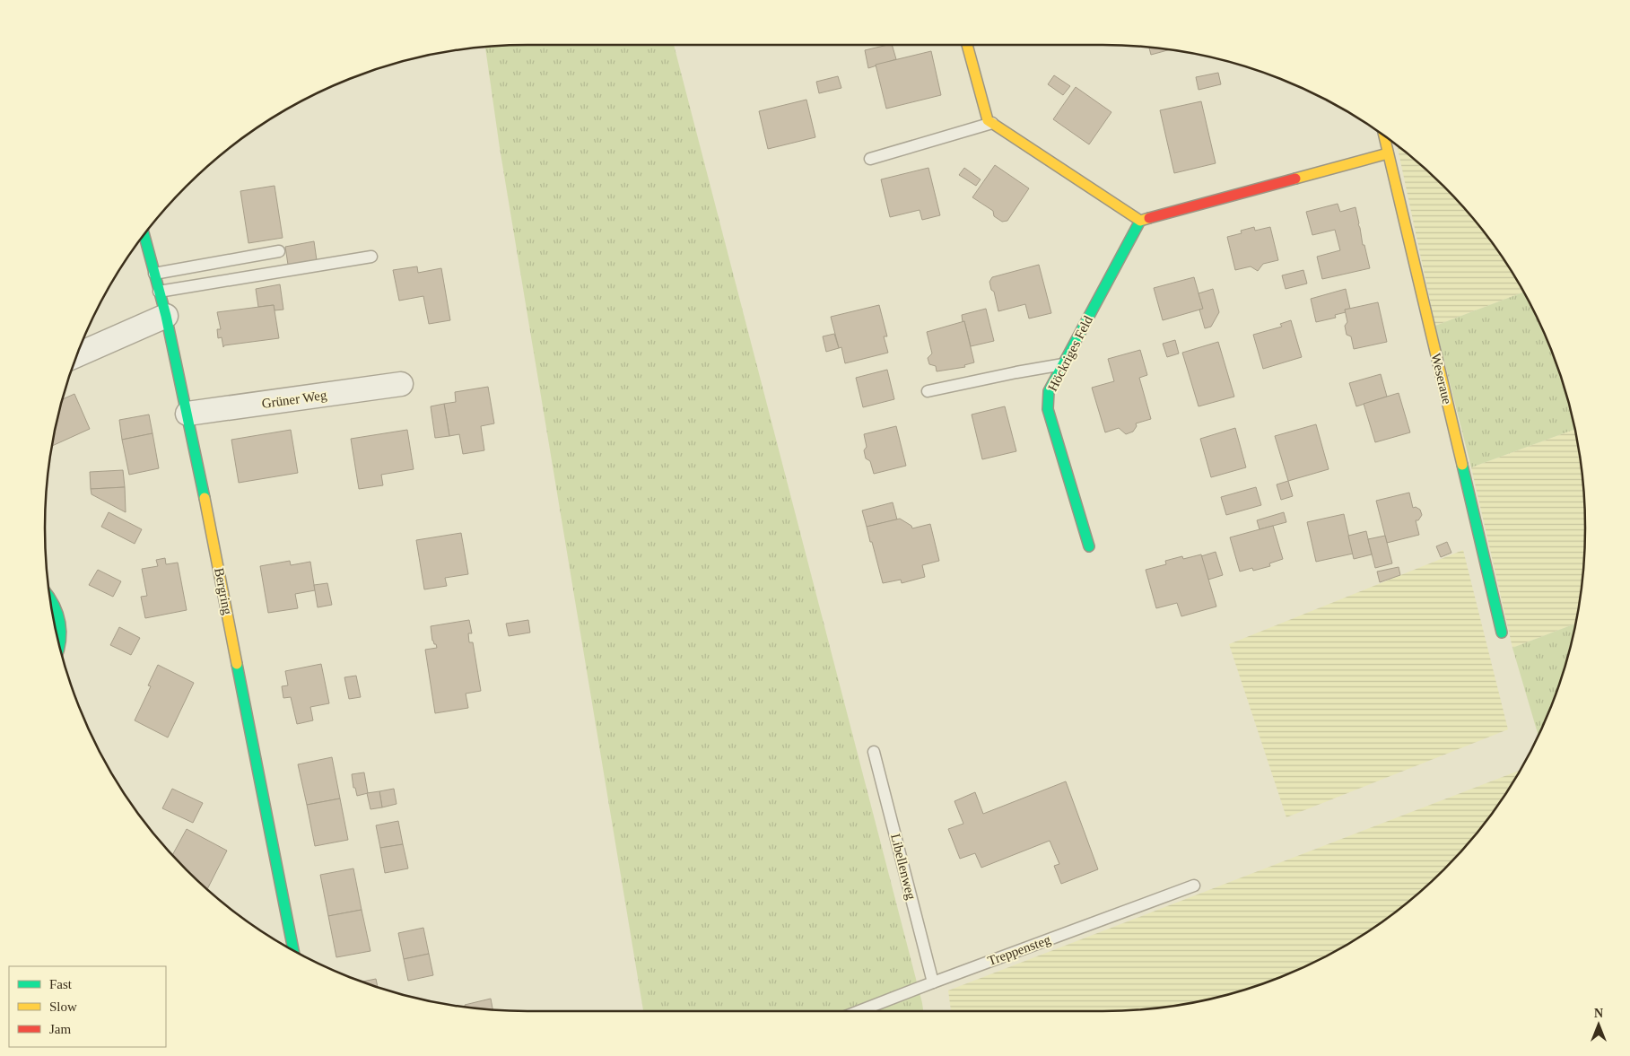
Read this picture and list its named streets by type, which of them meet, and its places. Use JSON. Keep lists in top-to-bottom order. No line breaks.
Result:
{"streets":{"street":["Höckriges Feld","Weseraue","Grüner Weg","Bergring"],"lane":["Libellenweg","Treppensteg"]},"crossings":[["Grüner Weg","Bergring"],["Libellenweg","Treppensteg"]],"legend":["Fast","Slow","Jam"],"north":"top"}
